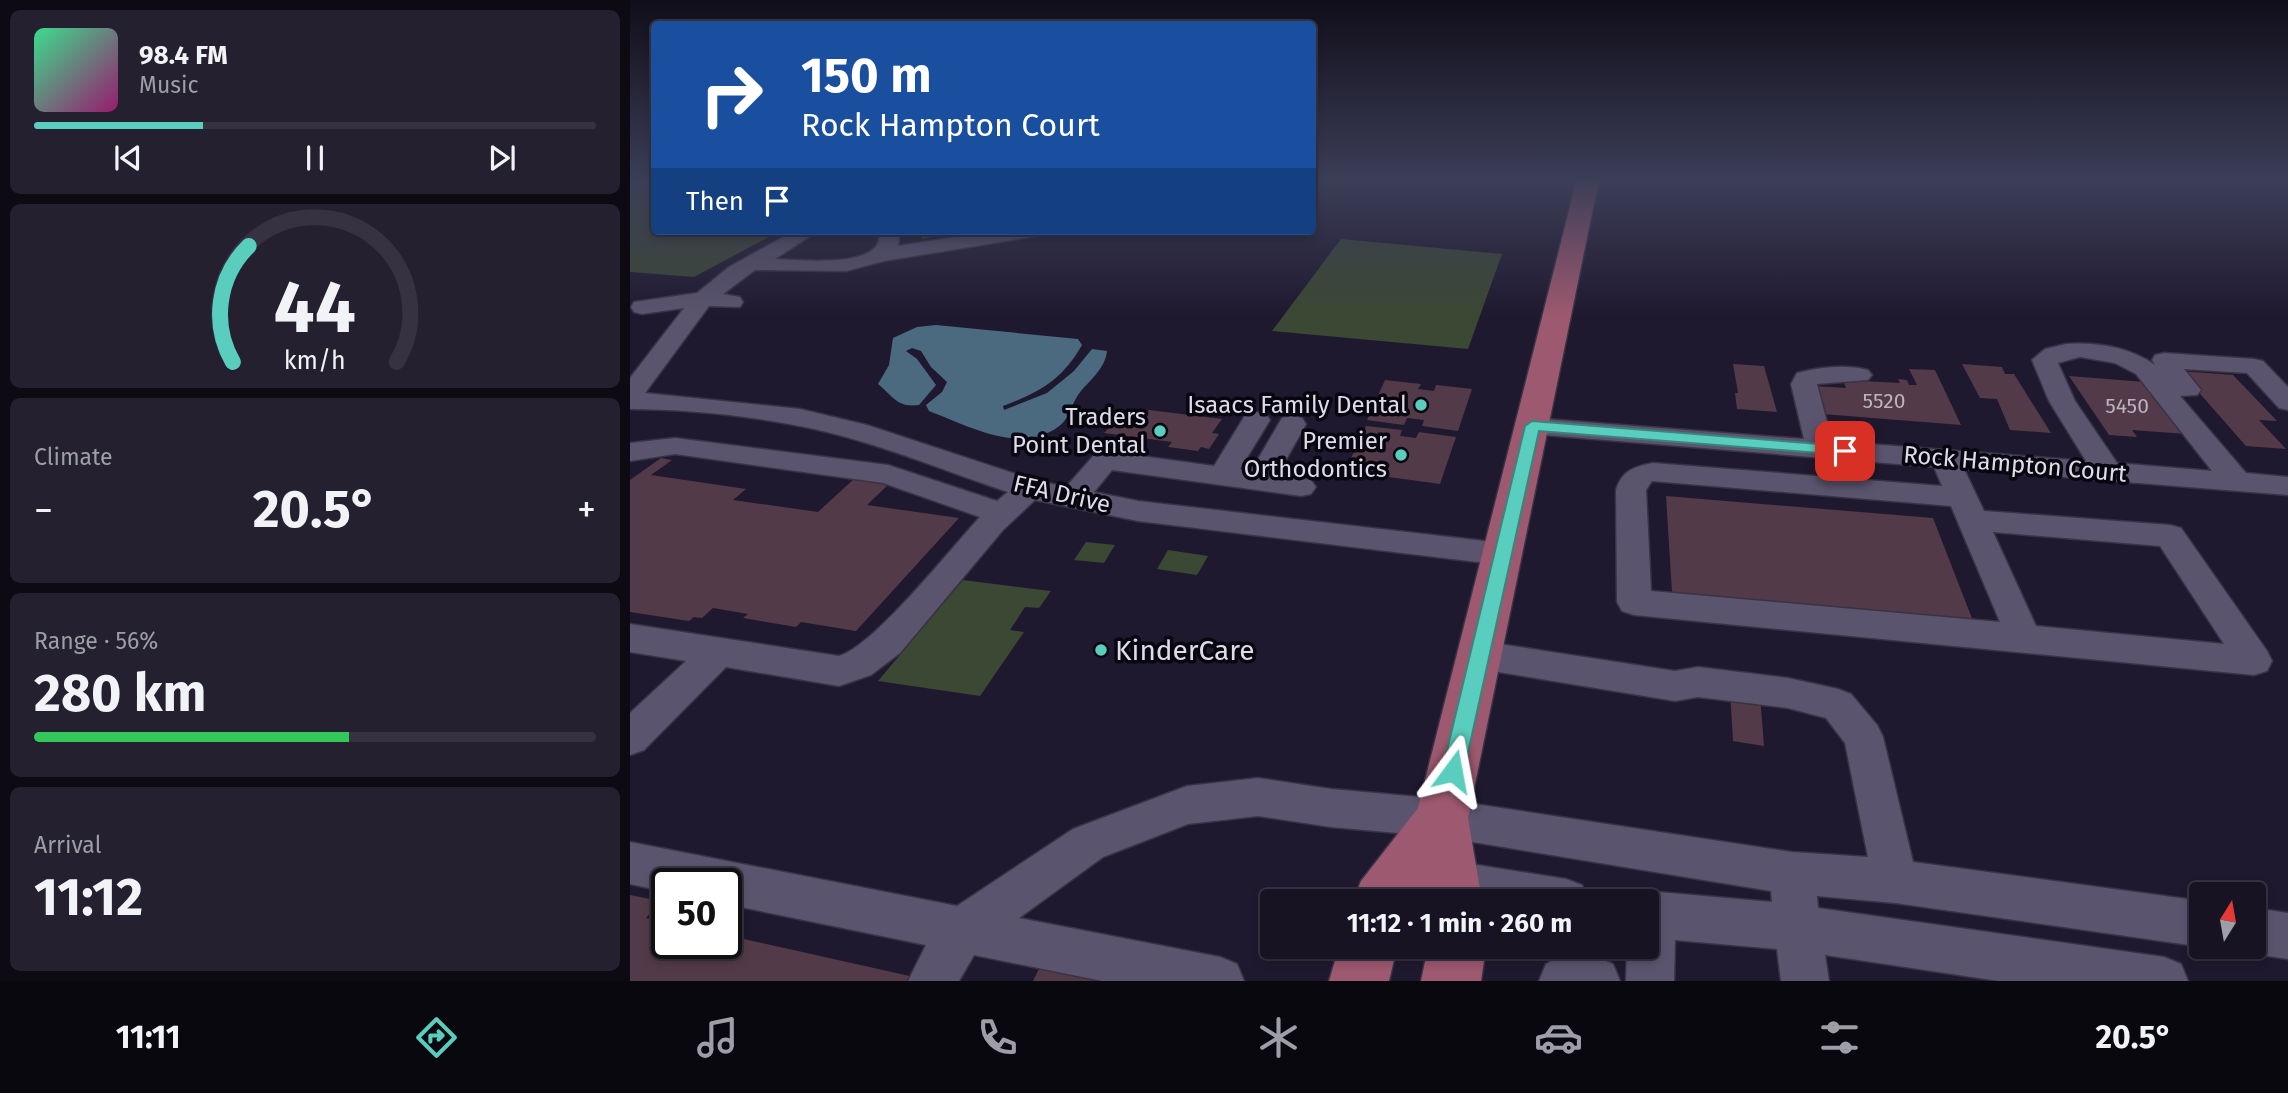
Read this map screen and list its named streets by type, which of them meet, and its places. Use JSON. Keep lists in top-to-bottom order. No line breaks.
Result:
{"streets":{"street":["Rock Hampton Court","FFA Drive"]},"places":["Isaacs Family Dental","Traders Point Dental","Premier Orthodontics","KinderCare"],"house_numbers":["5520","5450"],"north":"top","page":{"turn":["150 m","Rock Hampton Court"],"song":["98.4 FM","Music"],"then":"Then","tile":["Climate",["Range · 56%","280 km"],["Arrival","11:12"]],"heat":["−","20.5°","+"],"limit":"50","trip":"11:12 · 1 min · 260 m","tabs":["11:11","20.5°"],"gauge":["44","km/h"]}}
